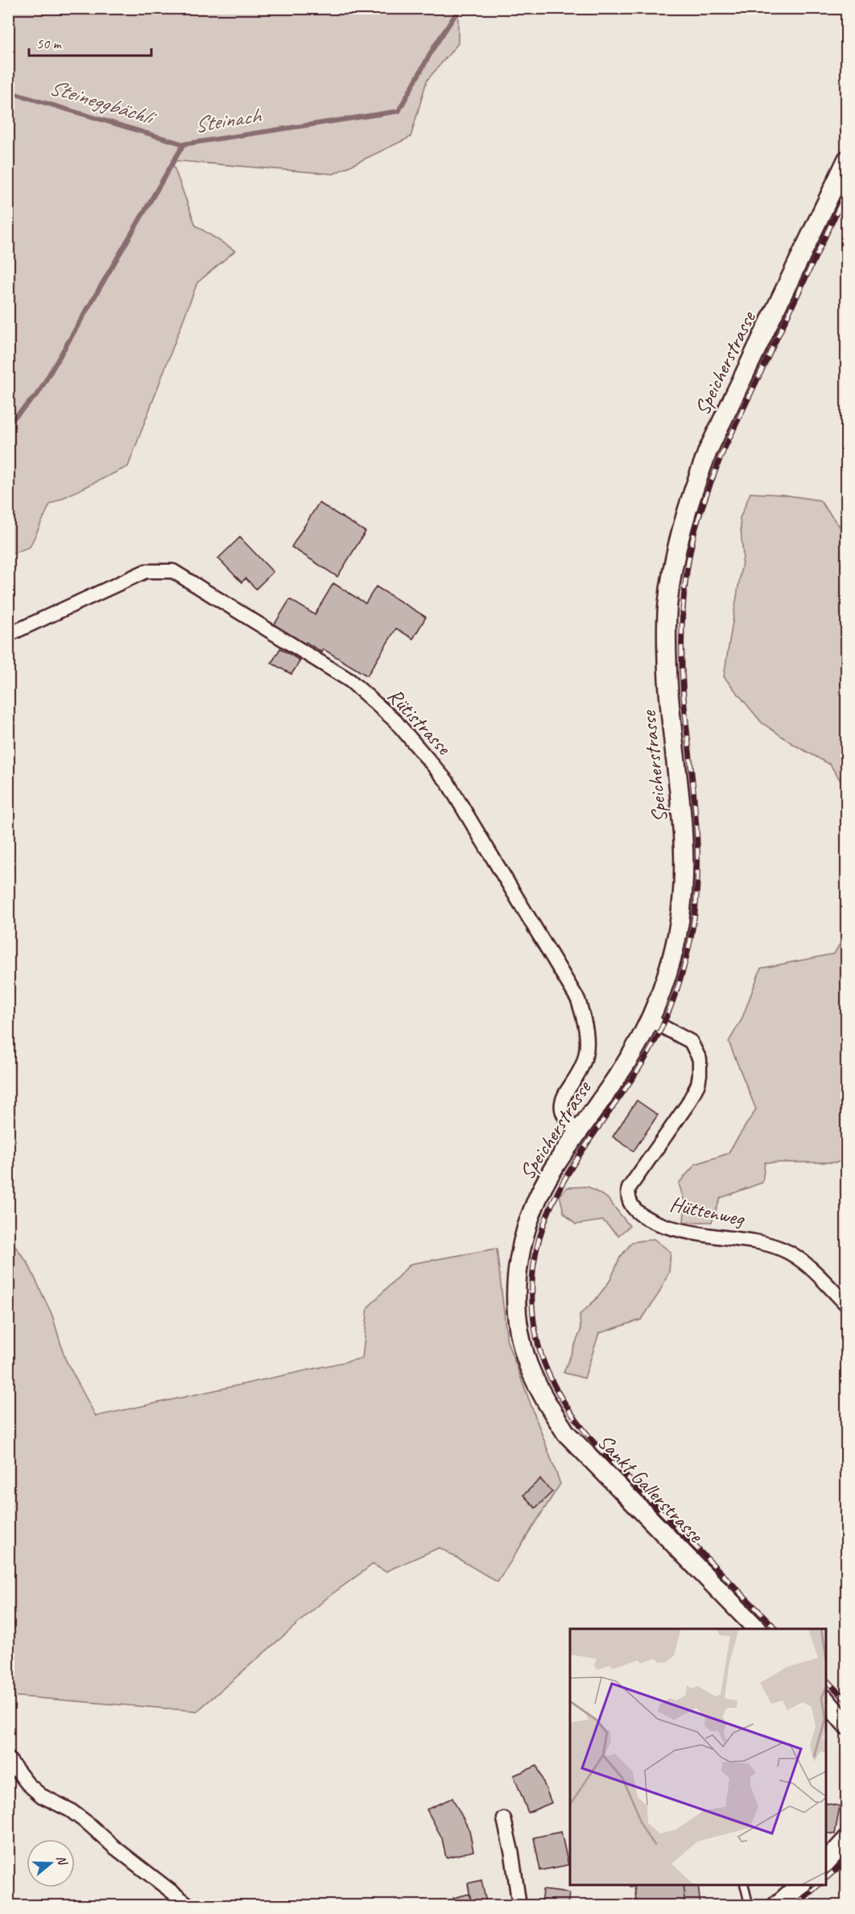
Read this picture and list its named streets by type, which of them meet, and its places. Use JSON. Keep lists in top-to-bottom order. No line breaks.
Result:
{"streets":{"main road":["Speicherstrasse","Sankt Gallerstrasse"],"street":["Rütistrasse","Hüttenweg"]},"crossings":[["Speicherstrasse","Rütistrasse"],["Speicherstrasse","Hüttenweg"],["Speicherstrasse","Sankt Gallerstrasse"]],"water":["Steineggbächli","Steinach"],"scale_bar":"50 m","north":"right"}
